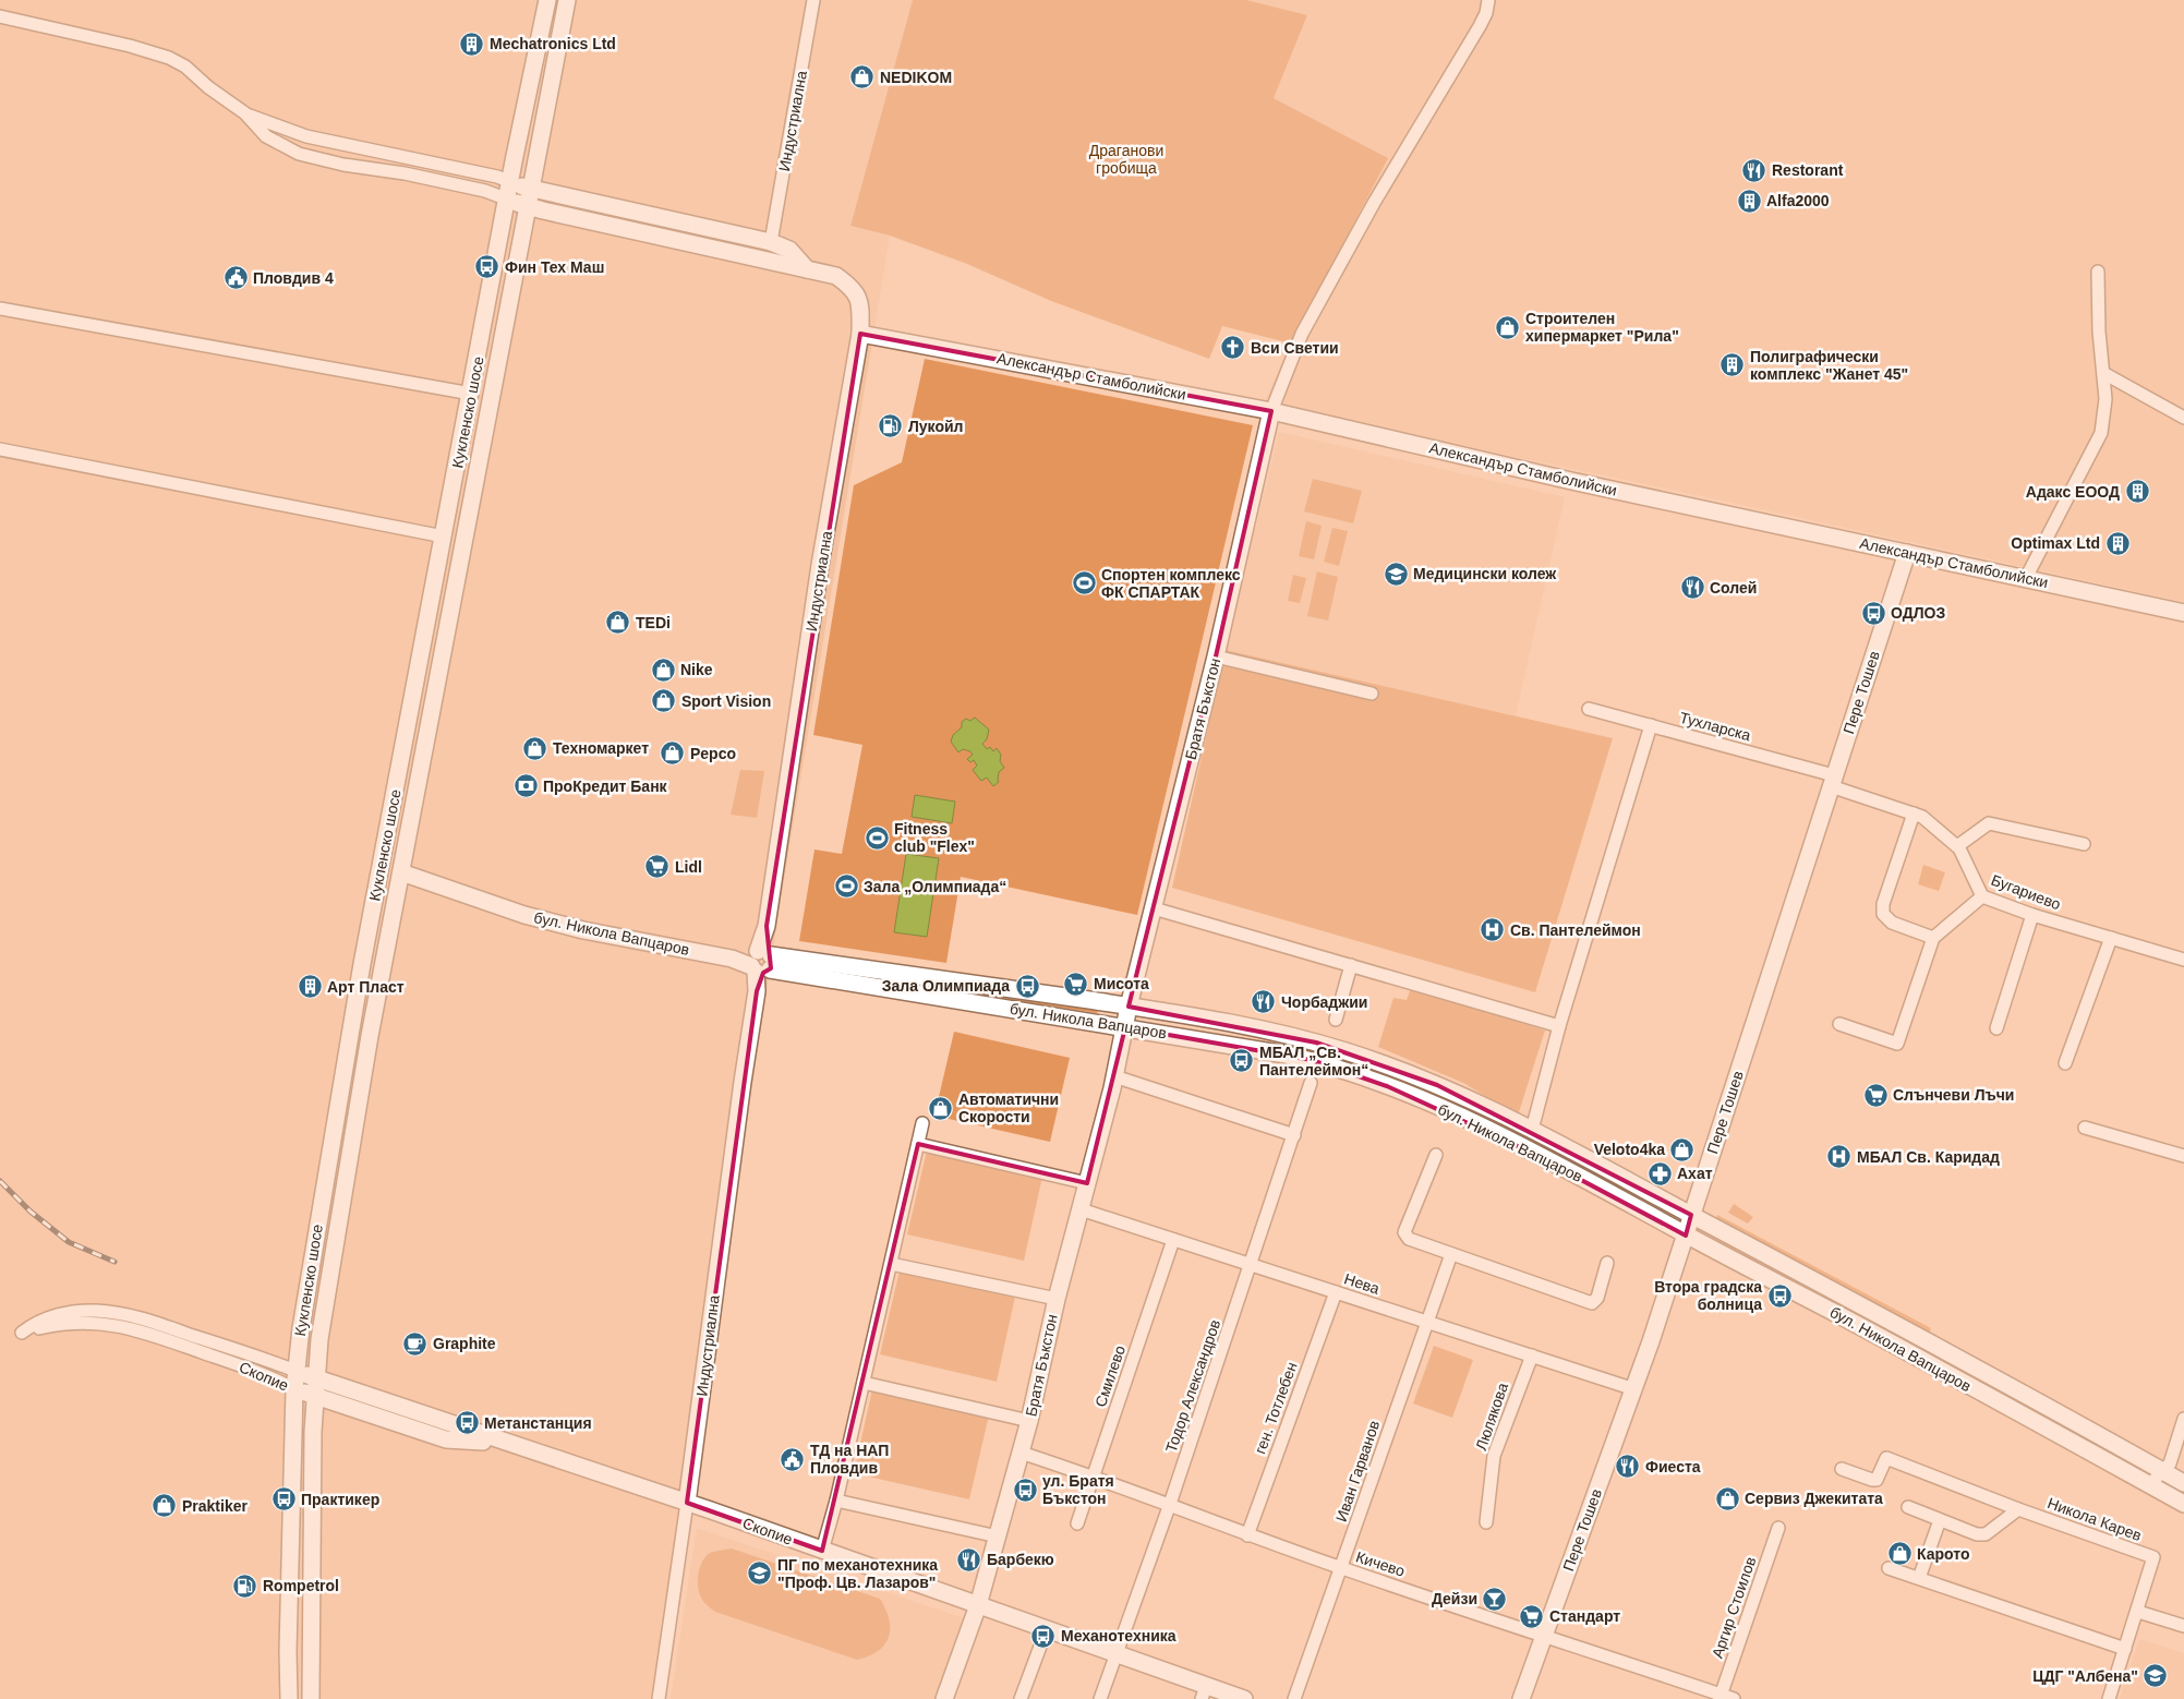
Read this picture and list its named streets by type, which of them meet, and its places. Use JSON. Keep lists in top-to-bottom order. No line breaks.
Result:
{"streets":{"street":["Индустриална","Александър Стамболийски","Кукленско шосе","Пере Тошев","Братя Бъкстон","Тухларска","Бугариево","бул. Никола Вапцаров","Нева","Скопие","Смилево","Тодор Александров","ген. Тотлебен","Люлякова","Иван Гарванов","Никола Карев","Кичево","Аргир Стоилов"]},"crossings":[["Индустриална","Александър Стамболийски"],["Индустриална","Кукленско шосе"],["Индустриална","бул. Никола Вапцаров"],["Индустриална","Скопие"],["Александър Стамболийски","Пере Тошев"],["Александър Стамболийски","Братя Бъкстон"],["Кукленско шосе","бул. Никола Вапцаров"],["Кукленско шосе","Скопие"],["Пере Тошев","Тухларска"],["Пере Тошев","Бугариево"],["Пере Тошев","бул. Никола Вапцаров"],["Пере Тошев","Нева"],["Пере Тошев","Кичево"],["Братя Бъкстон","бул. Никола Вапцаров"],["Братя Бъкстон","Нева"],["Братя Бъкстон","Скопие"],["Братя Бъкстон","Кичево"],["Тухларска","Бугариево"],["Нева","Смилево"],["Нева","Тодор Александров"],["Нева","ген. Тотлебен"],["Нева","Люлякова"],["Нева","Иван Гарванов"],["Скопие","Тодор Александров"],["Смилево","Кичево"],["Тодор Александров","Кичево"],["ген. Тотлебен","Кичево"],["Иван Гарванов","Кичево"],["Кичево","Аргир Стоилов"]],"parks":["Драганови гробища"],"places":{"building":["Mechatronics Ltd","Alfa2000","Полиграфически комплекс \"Жанет 45\"","Адакс ЕООД","Optimax Ltd","Арт Пласт"],"shop":["NEDIKOM","Строителен хипермаркет \"Рила\"","TEDi","Nike","Sport Vision","Техномаркет","Pepco","Автоматични Скорости","Veloto4ka","Сервиз Джекитата","Praktiker","Карото"],"restaurant":["Restorant","Солей","Чорбаджии","Фиеста","Барбекю"],"bus stop":["Фин Тех Маш","ОДЛОЗ","Зала Олимпиада","МБАЛ „Св. Пантелеймон“","Втора градска болница","Метанстанция","ул. Братя Бъкстон","Практикер","Механотехника"],"public building":["Пловдив 4","ТД на НАП Пловдив"],"church":["Вси Светии"],"fuel station":["Лукойл","Rompetrol"],"school or university":["Медицински колеж","ПГ по механотехника \"Проф. Цв. Лазаров\"","ЦДГ \"Албена\""],"sports":["Спортен комплекс ФК СПАРТАК","Fitness club \"Flex\"","Зала „Олимпиада“"],"bank":["ПроКредит Банк"],"supermarket":["Lidl","Мисота","Слънчеви Лъчи","Стандарт"],"hospital":["Св. Пантелеймон","МБАЛ Св. Каридад"],"pharmacy":["Ахат"],"cafe":["Graphite"],"bar":["Дейзи"]}}
